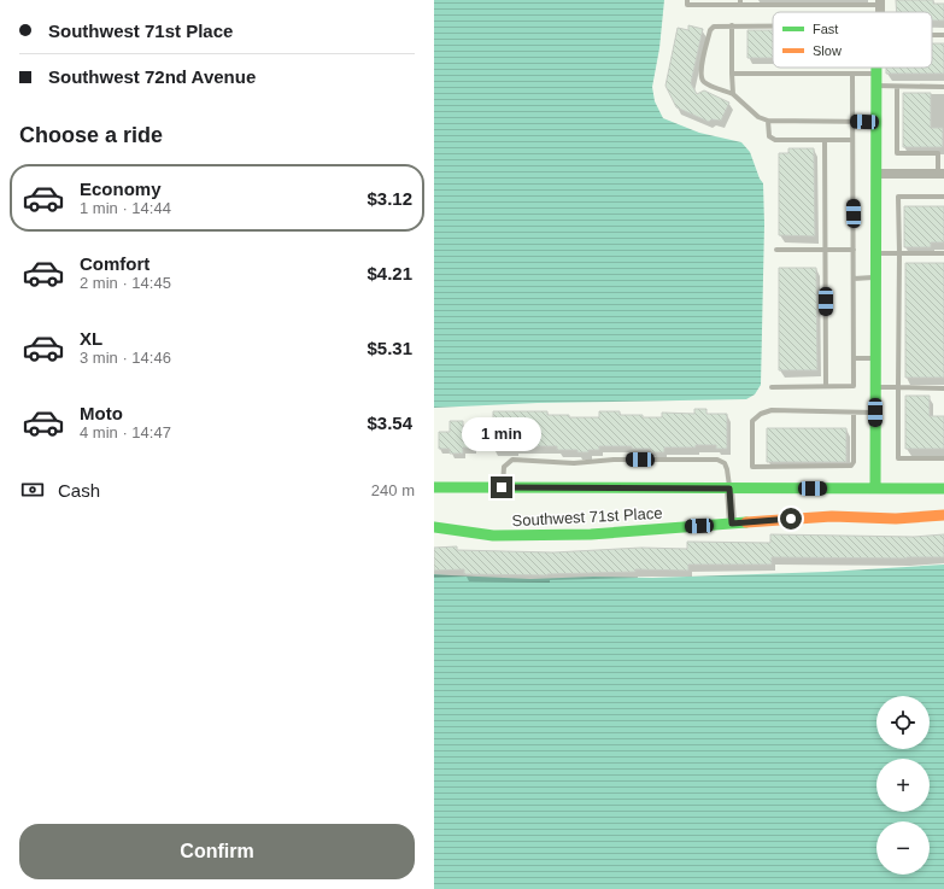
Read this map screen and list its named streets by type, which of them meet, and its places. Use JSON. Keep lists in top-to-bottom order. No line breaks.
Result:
{"streets":{"street":["Southwest 71st Place"]},"legend":["Fast","Slow"],"page":{"banner":["Southwest 71st Place","Southwest 72nd Avenue"],"heading":"Choose a ride","list":[{"name":"Economy","note":"1 min · 14:44","value":"$3.12"},{"name":"Comfort","note":"2 min · 14:45","value":"$4.21"},{"name":"XL","note":"3 min · 14:46","value":"$5.31"},{"name":"Moto","note":"4 min · 14:47","value":"$3.54"}],"bubble":"1 min","pay":["Cash","240 m"],"map_buttons":["+","−"],"buttons":"Confirm"}}
